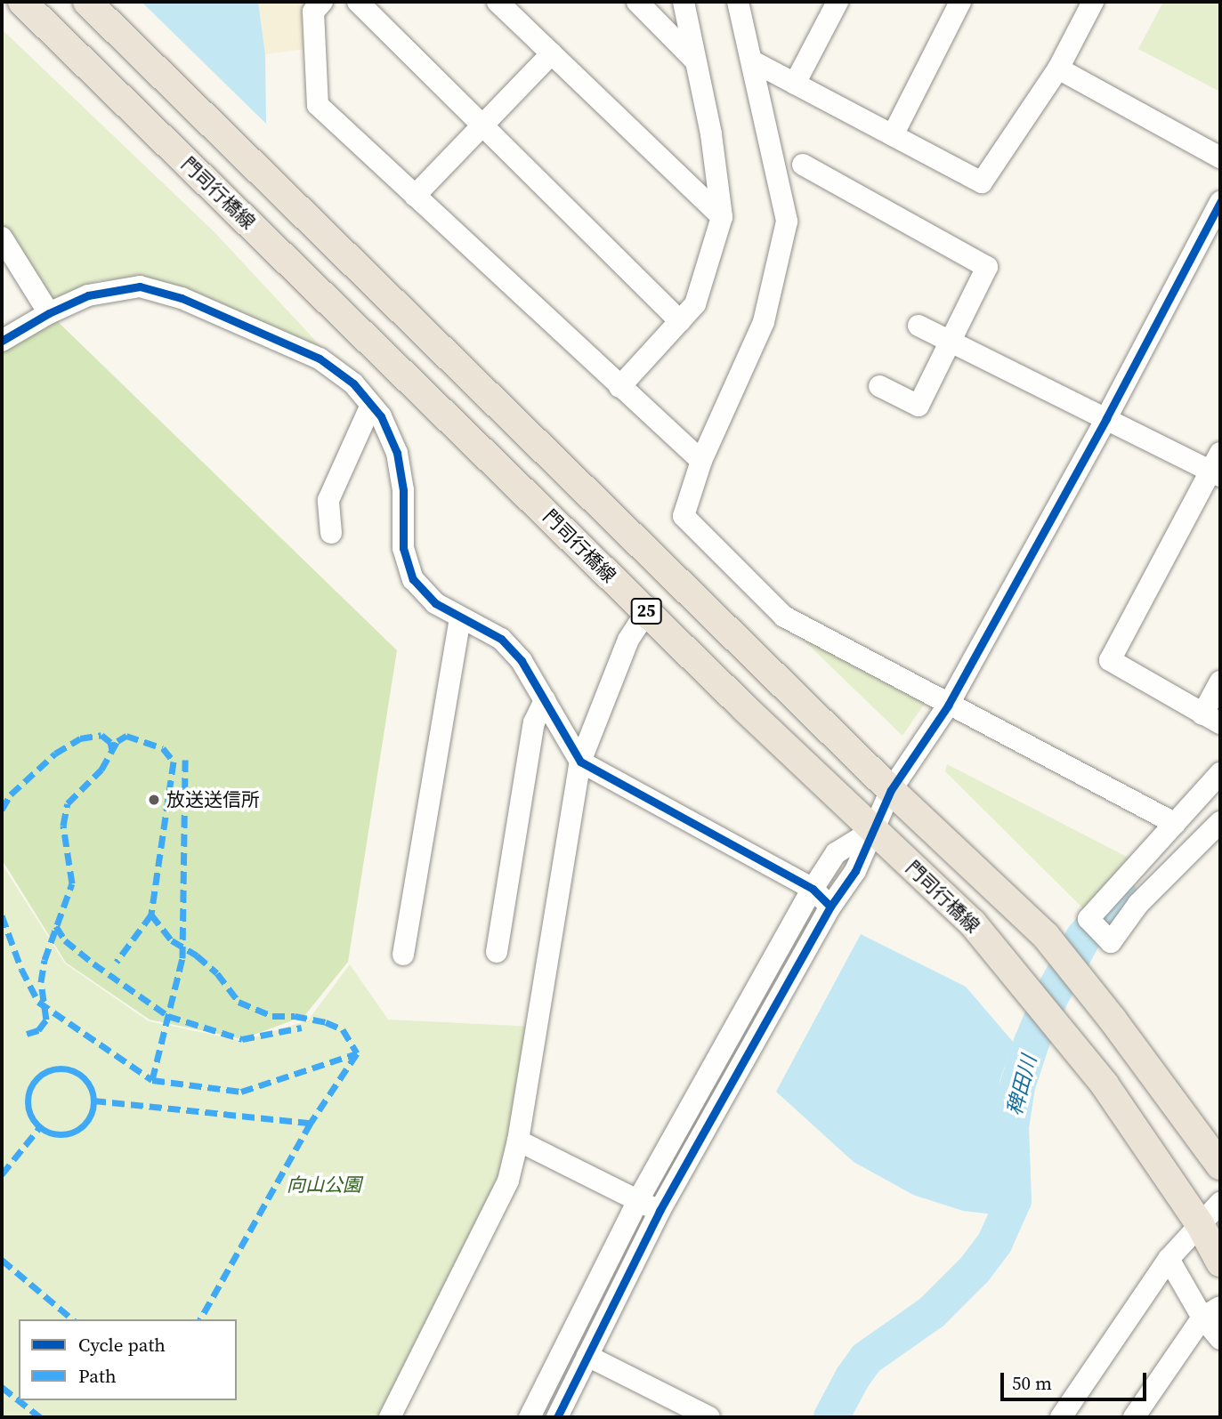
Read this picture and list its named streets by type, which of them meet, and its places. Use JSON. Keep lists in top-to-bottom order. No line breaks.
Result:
{"streets":{"main road":["門司行橋線","25"]},"water":["稗田川"],"parks":["向山公園"],"places":["放送送信所"],"legend":["Cycle path","Path"],"scale_bar":"50 m"}
